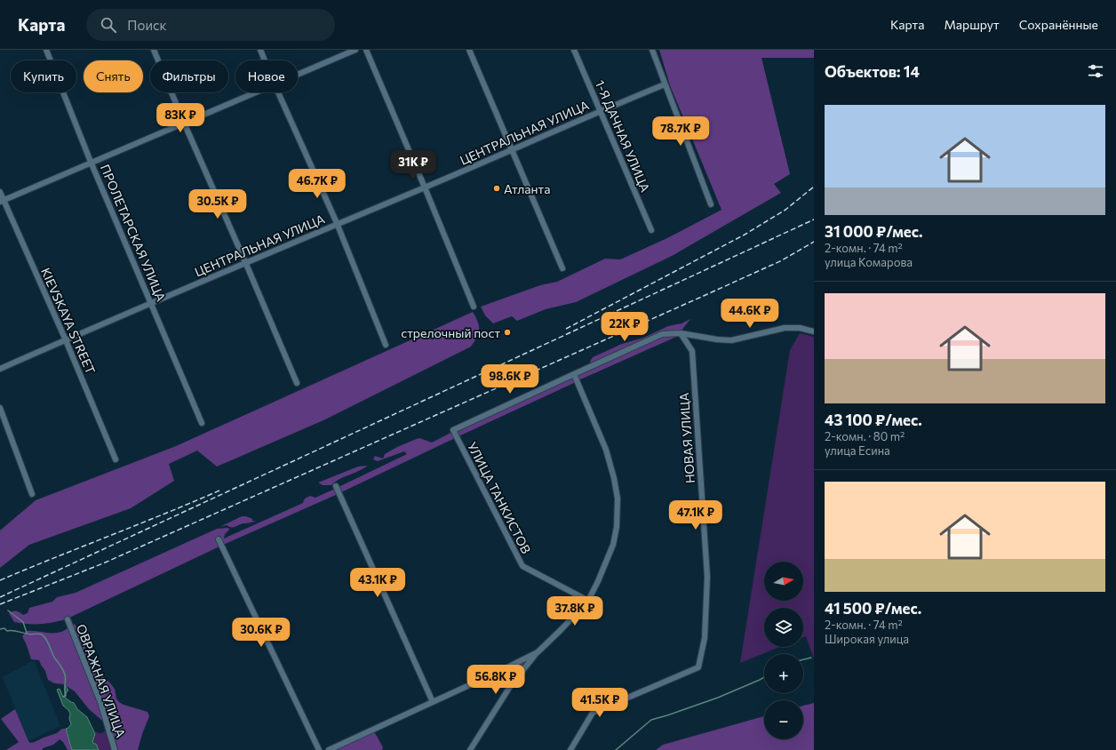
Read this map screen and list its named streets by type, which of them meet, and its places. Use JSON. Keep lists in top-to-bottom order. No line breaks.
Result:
{"streets":{"street":["ЦЕНТРАЛЬНАЯ УЛИЦА","1-Я ДАЧНАЯ УЛИЦА","ПРОЛЕТАРСКАЯ УЛИЦА","KIEVSKAYA STREET","НОВАЯ УЛИЦА","УЛИЦА ТАНКИСТОВ","ОВРАЖНАЯ УЛИЦА"]},"crossings":[["ЦЕНТРАЛЬНАЯ УЛИЦА","1-Я ДАЧНАЯ УЛИЦА"],["ЦЕНТРАЛЬНАЯ УЛИЦА","ПРОЛЕТАРСКАЯ УЛИЦА"],["ЦЕНТРАЛЬНАЯ УЛИЦА","KIEVSKAYA STREET"]],"places":["Атланта","стрелочный пост"],"north":"right","page":{"header":"Карта","search":"Поиск","nav":["Карта","Маршрут","Сохранённые"],"heading":"Объектов: 14","chip":["Купить","Снять","Фильтры","Новое"],"list":[{"name":"31 000 ₽/мес.","note":"2-комн. · 74 m² · улица Комарова"},{"name":"43 100 ₽/мес.","note":"2-комн. · 80 m² · улица Есина"},{"name":"41 500 ₽/мес.","note":"2-комн. · 74 m² · Широкая улица"}],"price":["83K ₽","78.7K ₽","31K ₽","46.7K ₽","30.5K ₽","44.6K ₽","22K ₽","98.6K ₽","47.1K ₽","43.1K ₽","37.8K ₽","30.6K ₽","56.8K ₽","41.5K ₽"],"map_buttons":["+","−"]}}
